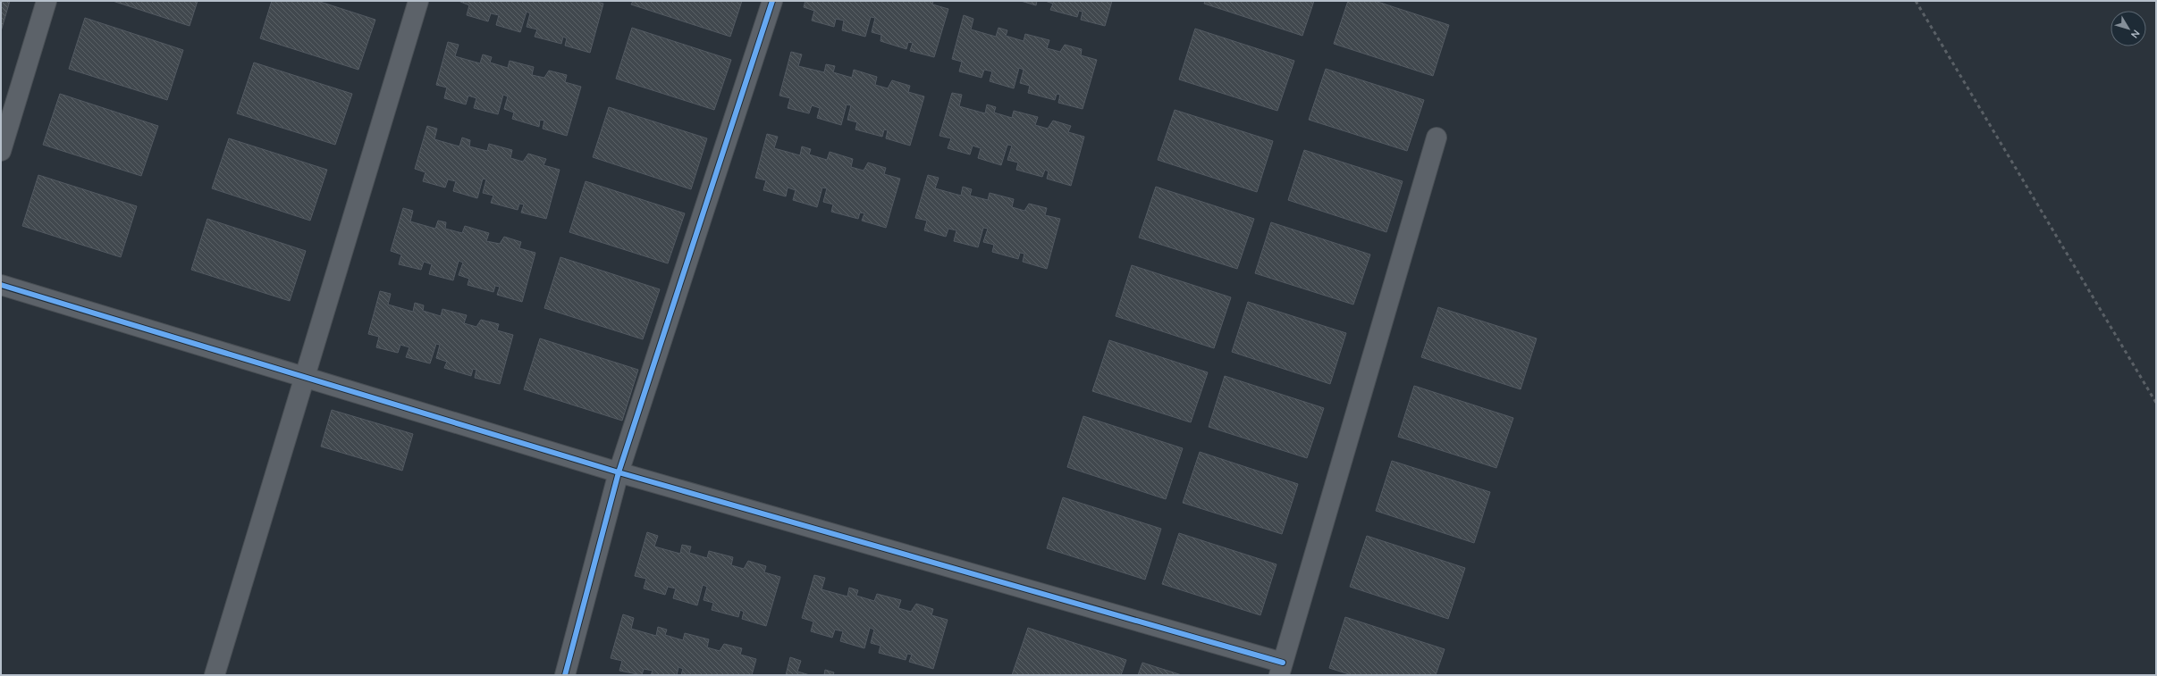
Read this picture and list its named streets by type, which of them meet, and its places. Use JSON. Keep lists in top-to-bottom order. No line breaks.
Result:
{"north":"bottom right"}
